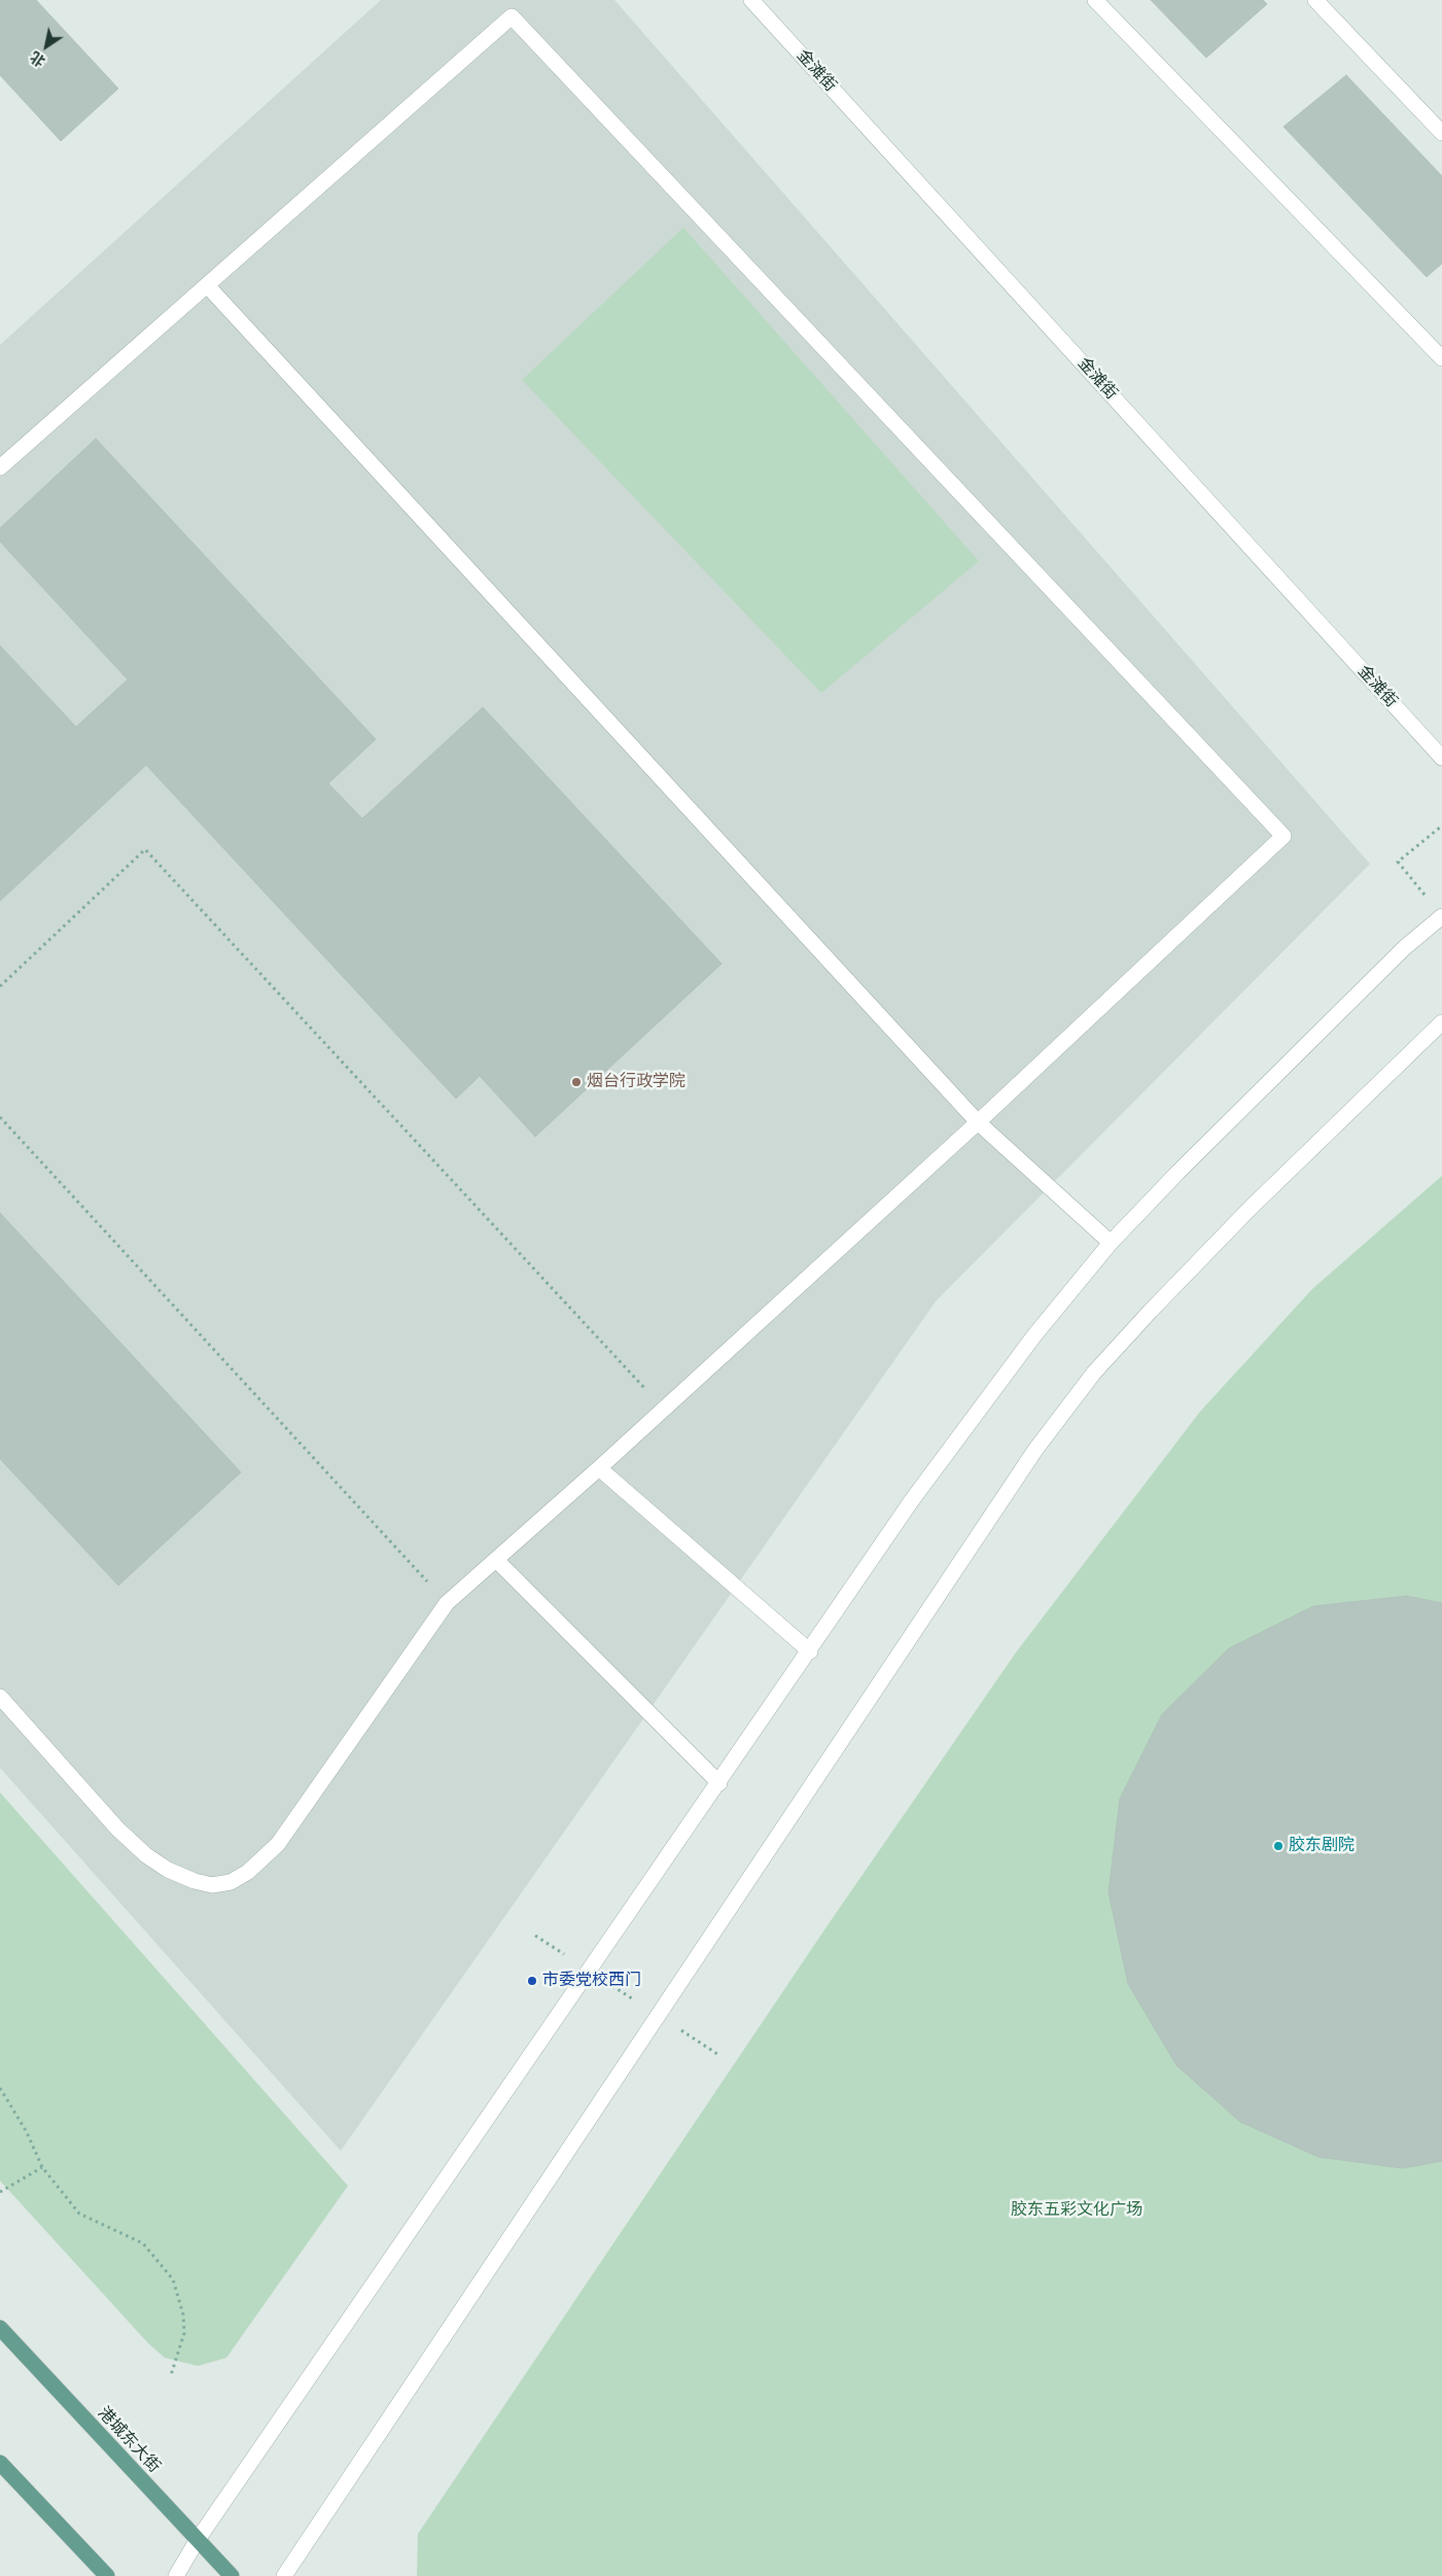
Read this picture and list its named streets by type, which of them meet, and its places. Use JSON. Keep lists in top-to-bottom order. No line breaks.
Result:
{"streets":{"main road":["港城东大街"],"street":["金滩街"]},"parks":["胶东五彩文化广场"],"places":["烟台行政学院","胶东剧院","市委党校西门"],"north":"bottom left"}
